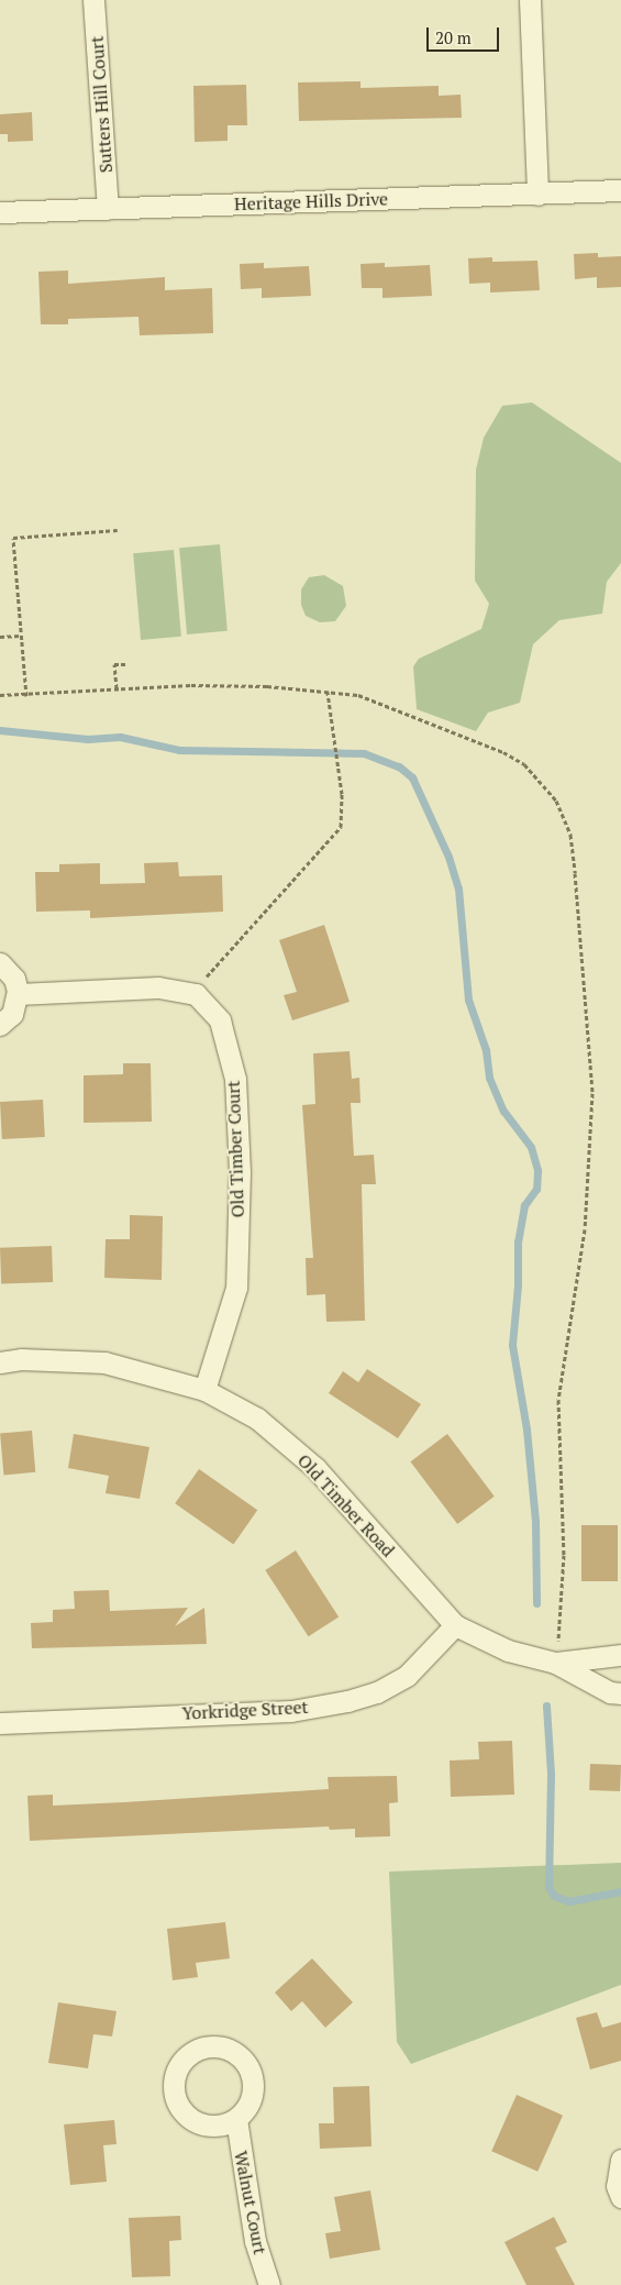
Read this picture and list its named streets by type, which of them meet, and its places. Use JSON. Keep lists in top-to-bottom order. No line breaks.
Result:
{"streets":{"street":["Sutters Hill Court","Heritage Hills Drive","Old Timber Court","Old Timber Road","Yorkridge Street","Walnut Court"]},"crossings":[["Sutters Hill Court","Heritage Hills Drive"],["Old Timber Court","Old Timber Road"],["Old Timber Road","Yorkridge Street"]],"scale_bar":"20 m"}
